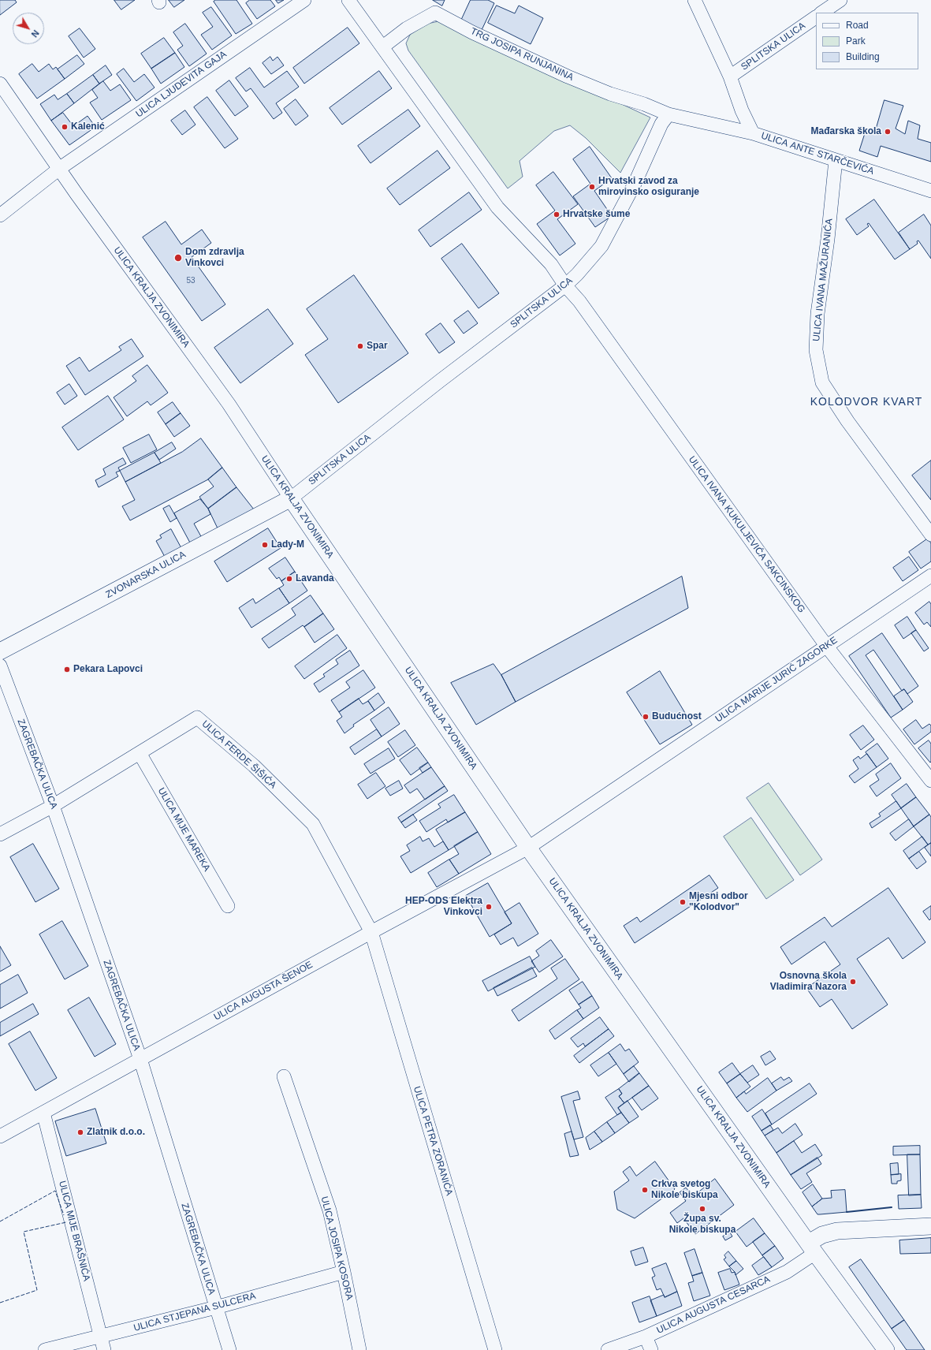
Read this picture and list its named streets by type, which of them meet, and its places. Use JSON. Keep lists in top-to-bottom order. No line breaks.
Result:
{"streets":{"main road":["ULICA KRALJA ZVONIMIRA","ZVONARSKA ULICA"],"street":["SPLITSKA ULICA","TRG JOSIPA RUNJANINA","ULICA LJUDEVITA GAJA","ULICA ANTE STARČEVIĆA","ULICA IVANA MAŽURANIĆA","ULICA IVANA KUKULJEVIĆA SAKCINSKOG","ULICA MARIJE JURIĆ ZAGORKE","ULICA FERDE ŠIŠIĆA","ZAGREBAČKA ULICA","ULICA MIJE MAREKA","ULICA AUGUSTA ŠENOE","ULICA PETRA ZORANIĆA","ULICA MIJE BRAŠNIĆA","ULICA JOSIPA KOSORA","ULICA AUGUSTA CESARCA","ULICA STJEPANA SULCERA"]},"crossings":[["SPLITSKA ULICA","TRG JOSIPA RUNJANINA"],["SPLITSKA ULICA","ULICA ANTE STARČEVIĆA"],["SPLITSKA ULICA","ULICA KRALJA ZVONIMIRA"],["SPLITSKA ULICA","ULICA IVANA KUKULJEVIĆA SAKCINSKOG"],["SPLITSKA ULICA","ZVONARSKA ULICA"],["ULICA LJUDEVITA GAJA","ULICA KRALJA ZVONIMIRA"],["ULICA ANTE STARČEVIĆA","ULICA IVANA MAŽURANIĆA"],["ULICA KRALJA ZVONIMIRA","ZVONARSKA ULICA"],["ULICA KRALJA ZVONIMIRA","ULICA MARIJE JURIĆ ZAGORKE"],["ULICA KRALJA ZVONIMIRA","ULICA AUGUSTA ŠENOE"],["ULICA KRALJA ZVONIMIRA","ULICA AUGUSTA CESARCA"],["ULICA IVANA KUKULJEVIĆA SAKCINSKOG","ULICA MARIJE JURIĆ ZAGORKE"],["ULICA MARIJE JURIĆ ZAGORKE","ULICA AUGUSTA ŠENOE"],["ULICA FERDE ŠIŠIĆA","ZAGREBAČKA ULICA"],["ULICA FERDE ŠIŠIĆA","ULICA MIJE MAREKA"],["ULICA FERDE ŠIŠIĆA","ULICA AUGUSTA ŠENOE"],["ULICA FERDE ŠIŠIĆA","ULICA PETRA ZORANIĆA"],["ZAGREBAČKA ULICA","ULICA AUGUSTA ŠENOE"],["ZAGREBAČKA ULICA","ULICA STJEPANA SULCERA"],["ULICA AUGUSTA ŠENOE","ULICA PETRA ZORANIĆA"],["ULICA AUGUSTA ŠENOE","ULICA MIJE BRAŠNIĆA"],["ULICA MIJE BRAŠNIĆA","ULICA STJEPANA SULCERA"],["ULICA JOSIPA KOSORA","ULICA STJEPANA SULCERA"]],"districts":["KOLODVOR KVART"],"places":["Kalenić","Mađarska škola","Hrvatski zavod za mirovinsko osiguranje","Hrvatske šume","Dom zdravlja Vinkovci","Spar","Lady-M","Lavanda","Pekara Lapovci","Budućnost","Mjesni odbor \"Kolodvor\"","HEP-ODS Elektra Vinkovci","Osnovna škola Vladimira Nazora","Zlatnik d.o.o.","Crkva svetog Nikole biskupa","Župa sv. Nikole biskupa"],"house_numbers":["53"],"legend":["Road","Park","Building"],"north":"bottom right"}
